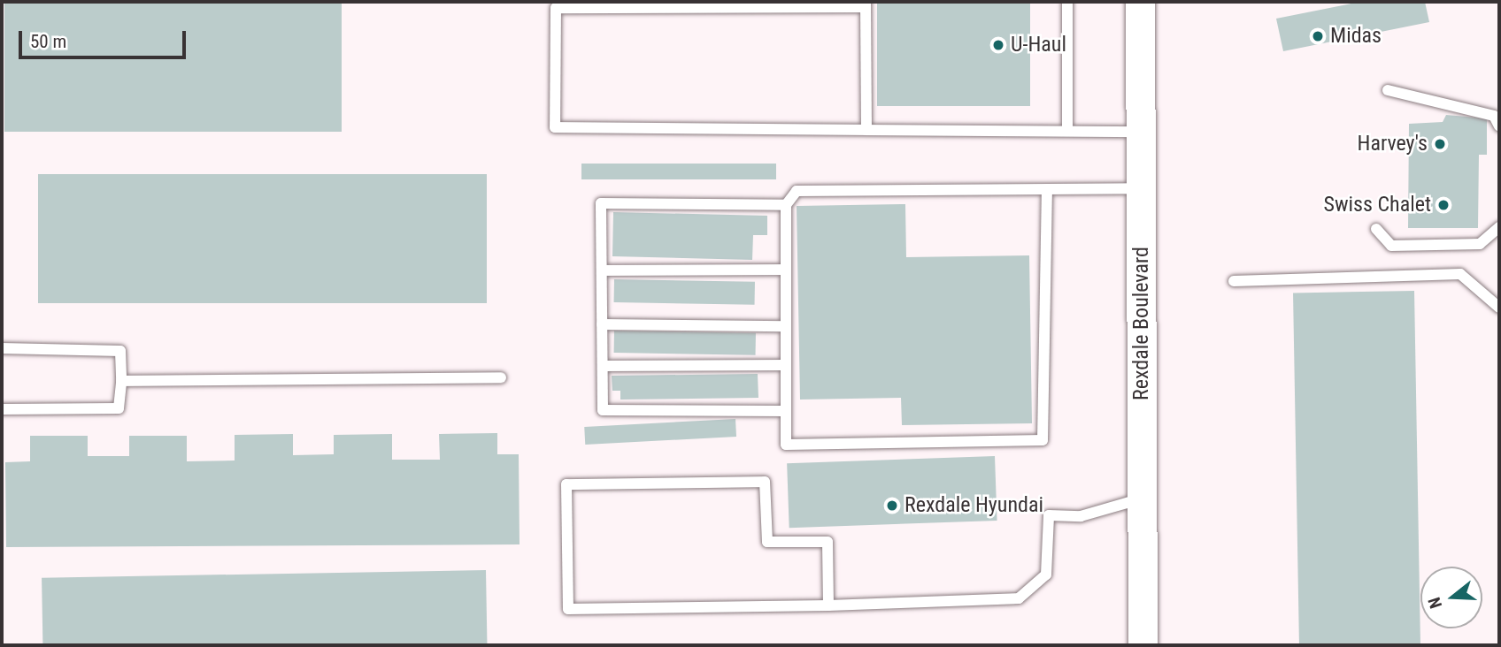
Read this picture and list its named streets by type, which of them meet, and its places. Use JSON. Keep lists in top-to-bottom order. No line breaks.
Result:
{"streets":{"main road":["Rexdale Boulevard"]},"places":["Midas","U-Haul","Harvey's","Swiss Chalet","Rexdale Hyundai"],"scale_bar":"50 m","north":"left"}
